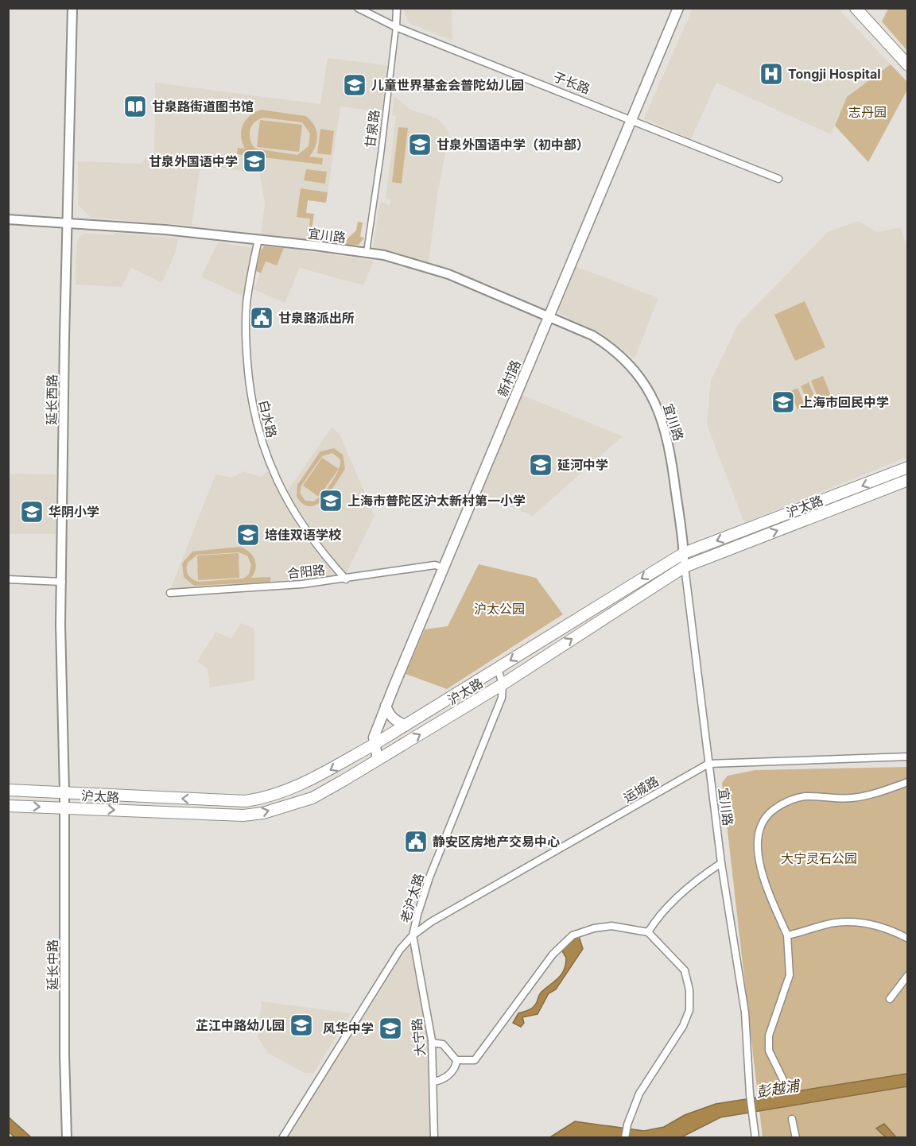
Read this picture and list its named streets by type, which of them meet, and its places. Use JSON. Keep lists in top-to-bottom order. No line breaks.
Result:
{"streets":{"main road":["新村路","沪太路"],"street":["子长路","甘泉路","宜川路","延长西路","白水路","合阳路","运城路","老沪太路","延长中路","大宁路"]},"crossings":[["子长路","甘泉路"],["子长路","新村路"],["甘泉路","宜川路"],["宜川路","新村路"],["宜川路","延长西路"],["宜川路","白水路"],["宜川路","沪太路"],["宜川路","运城路"],["新村路","沪太路"],["新村路","合阳路"],["延长西路","沪太路"],["延长西路","延长中路"],["白水路","合阳路"],["沪太路","老沪太路"],["沪太路","延长中路"],["运城路","老沪太路"],["运城路","大宁路"],["老沪太路","大宁路"]],"water":["彭越浦"],"parks":["志丹园","沪太公园","大宁灵石公园"],"places":{"hospital":["Tongji Hospital"],"school or university":["儿童世界基金会普陀幼儿园","甘泉外国语中学（初中部）","甘泉外国语中学","上海市回民中学","延河中学","上海市普陀区沪太新村第一小学","华阴小学","培佳双语学校","芷江中路幼儿园","风华中学"],"library":["甘泉路街道图书馆"],"public building":["甘泉路派出所","静安区房地产交易中心"]}}
